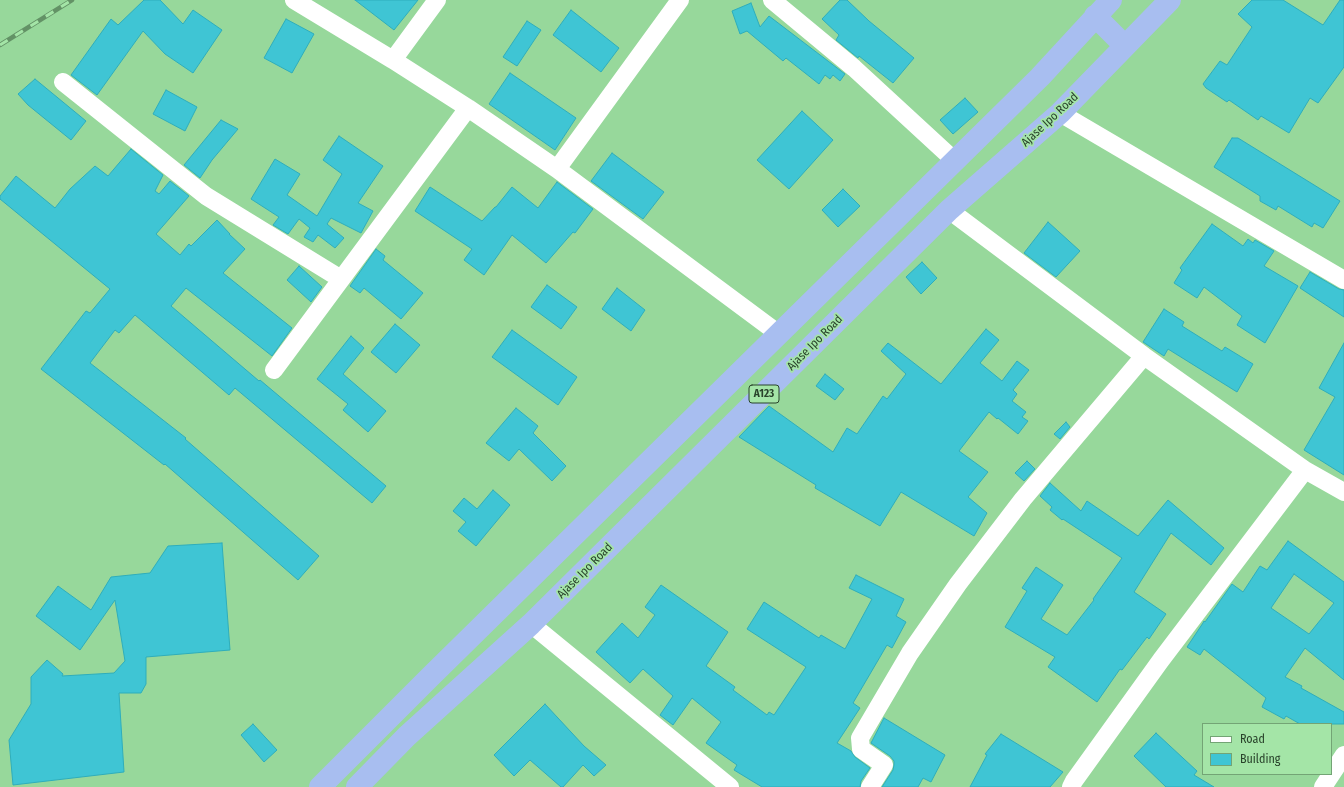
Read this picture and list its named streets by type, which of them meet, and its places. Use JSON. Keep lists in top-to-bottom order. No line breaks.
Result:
{"streets":{"highway":["Ajase Ipo Road","A123"]},"legend":["Road","Building"]}
